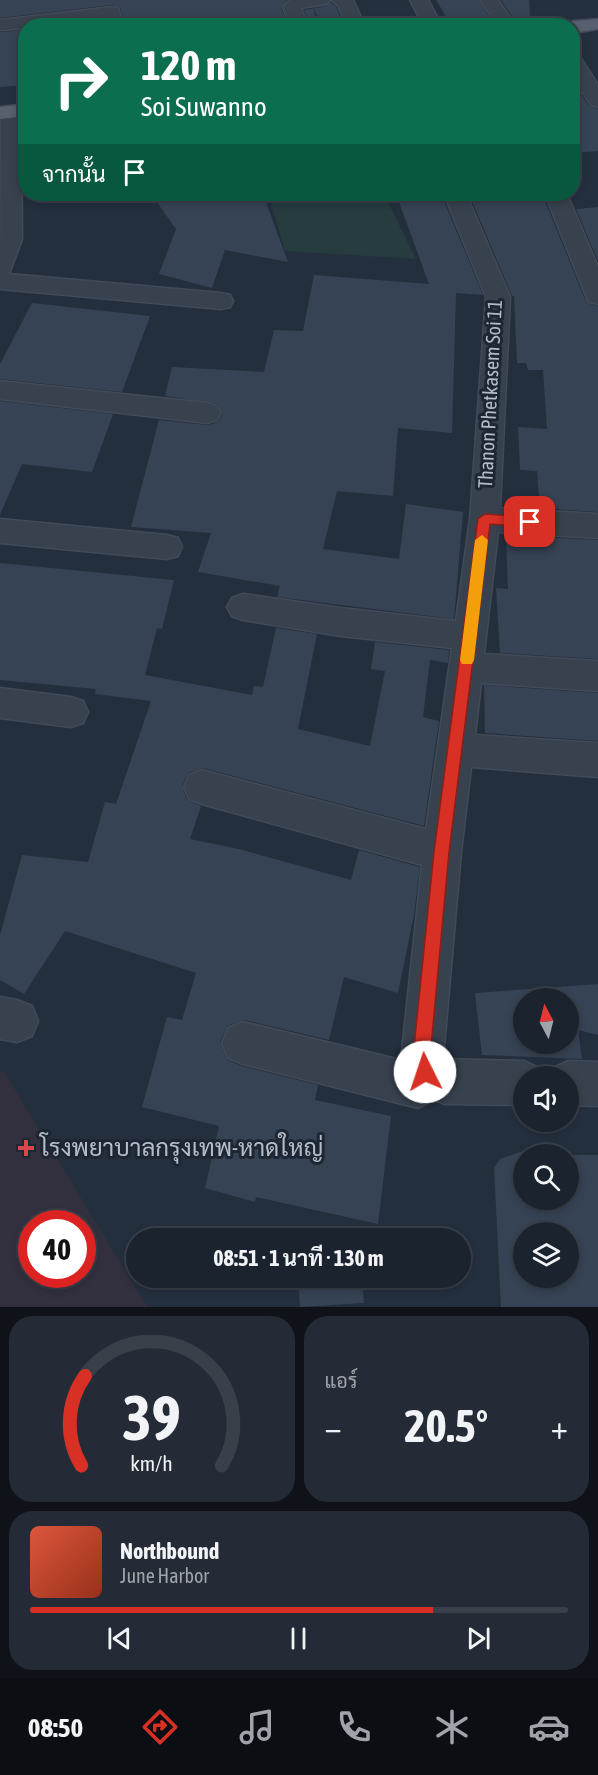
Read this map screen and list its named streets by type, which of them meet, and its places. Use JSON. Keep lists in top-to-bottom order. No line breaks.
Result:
{"streets":{"street":["Thanon Phetkasem Soi 11"]},"places":{"health":["โรงพยาบาลกรุงเทพ-หาดใหญ่"]},"north":"top","page":{"turn":["120 m","Soi Suwanno"],"then":"จากนั้น","limit":"40","trip":"08:51 · 1 นาที · 130 m","tile":"แอร์","heat":["−","20.5°","+"],"song":["Northbound","June Harbor"],"tabs":"08:50","gauge":["39","km/h"]}}
